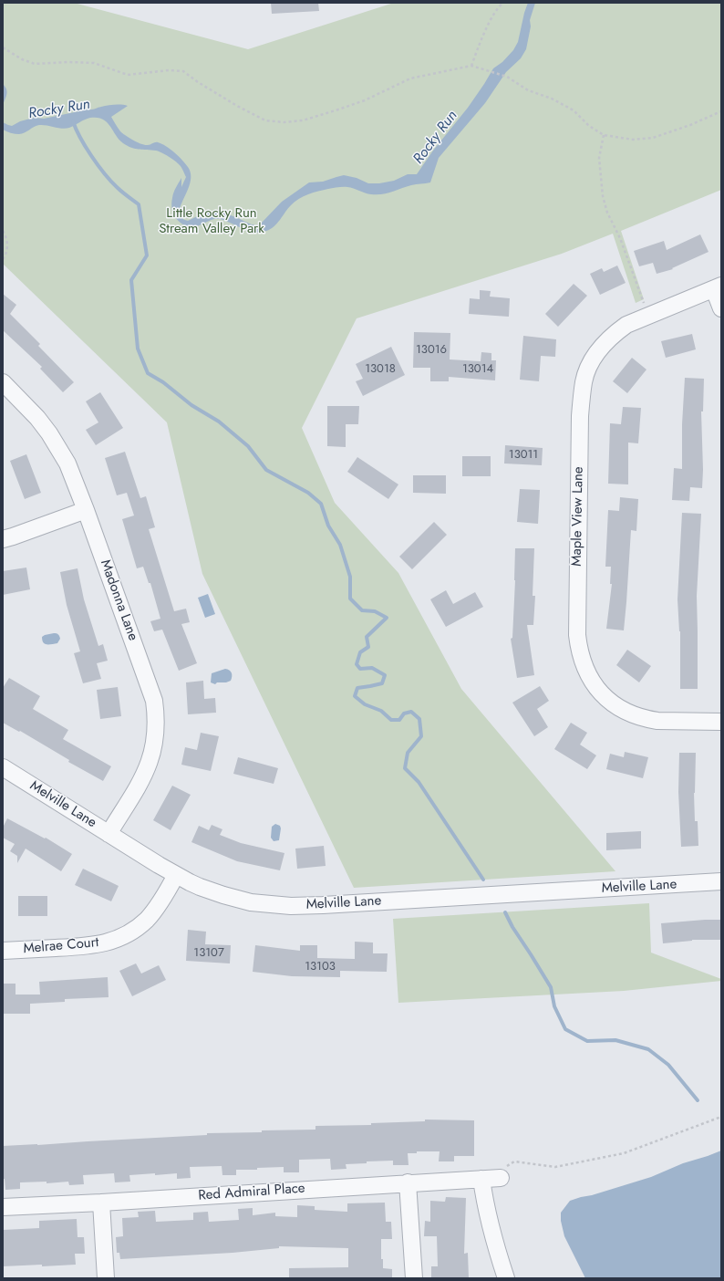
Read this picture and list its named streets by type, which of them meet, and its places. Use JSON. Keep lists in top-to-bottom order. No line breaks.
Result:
{"streets":{"street":["Maple View Lane","Madonna Lane","Melville Lane","Melrae Court","Red Admiral Place"]},"crossings":[["Madonna Lane","Melville Lane"],["Melville Lane","Melrae Court"]],"water":["Rocky Run"],"parks":["Little Rocky Run Stream Valley Park"],"house_numbers":["13016","13018","13014","13011","13107","13103"]}
